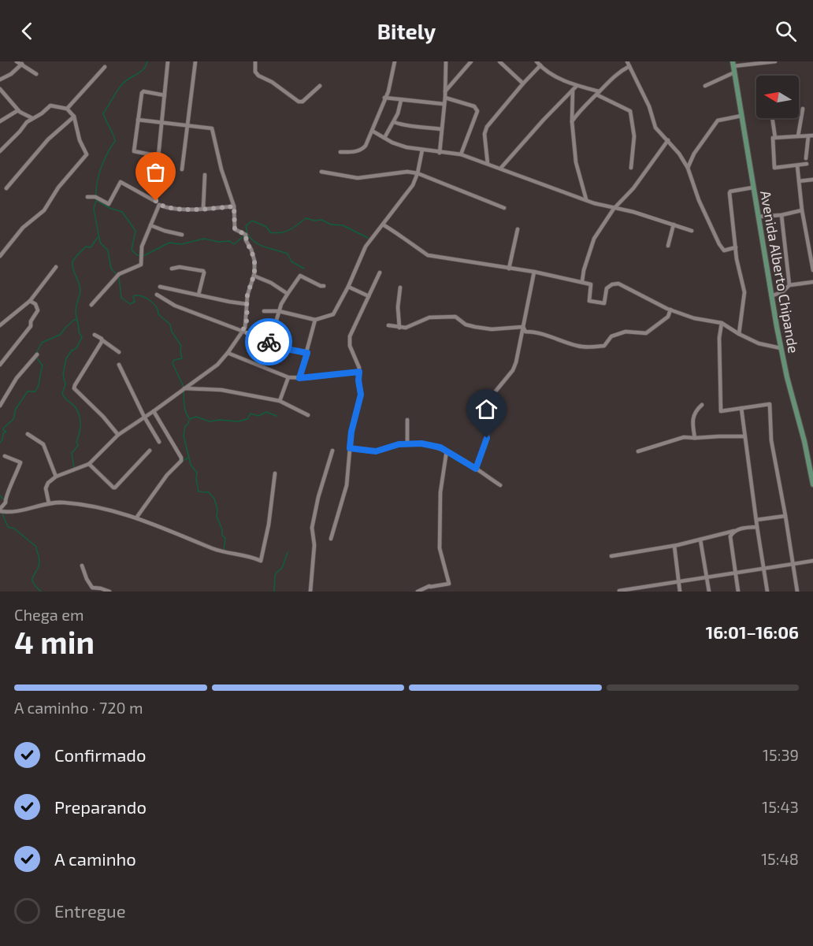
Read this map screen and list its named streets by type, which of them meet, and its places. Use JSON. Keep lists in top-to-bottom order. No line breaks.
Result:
{"streets":{"main road":["Avenida Alberto Chipande"]},"north":"left","page":{"header":"Bitely","heading":["4 min","Chega em","16:01–16:06"],"bar":"A caminho · 720 m","list":[["Confirmado","15:39"],["Preparando","15:43"],["A caminho","15:48"],"Entregue"]}}
